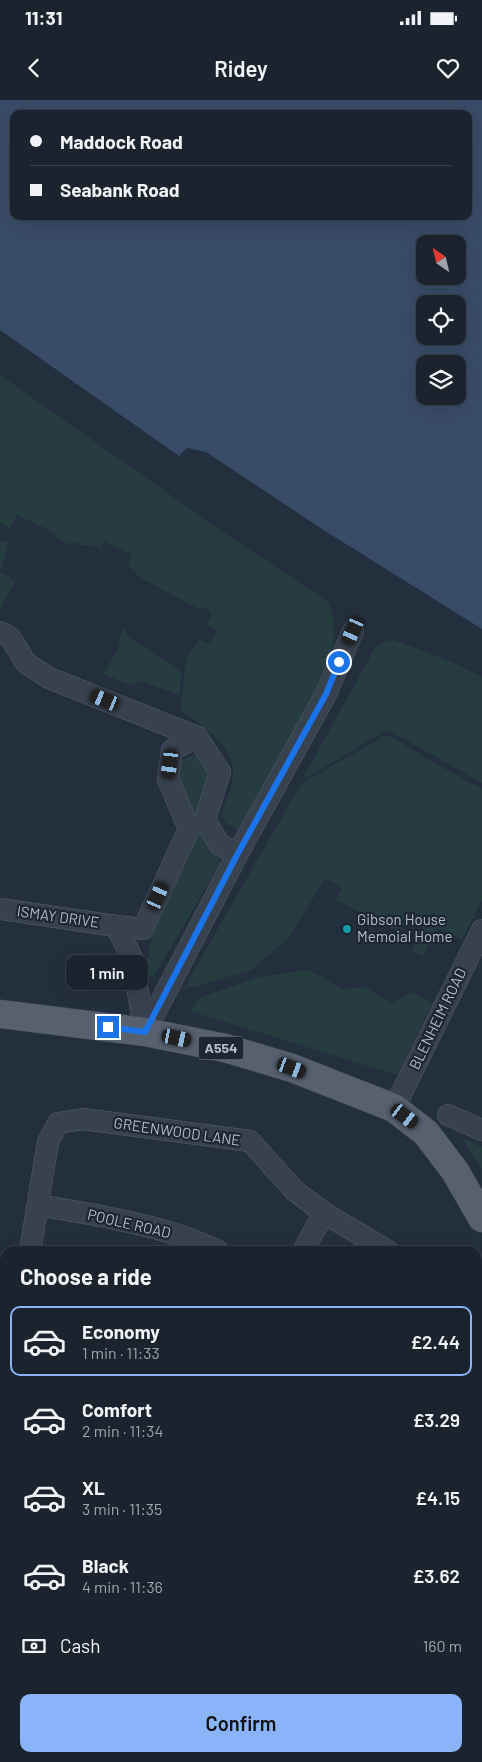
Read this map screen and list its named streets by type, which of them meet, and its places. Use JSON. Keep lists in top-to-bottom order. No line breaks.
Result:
{"streets":{"main road":["A554"],"street":["ISMAY DRIVE","BLENHEIM ROAD","GREENWOOD LANE","POOLE ROAD"]},"crossings":[["BLENHEIM ROAD","A554"],["GREENWOOD LANE","POOLE ROAD"]],"places":["Gibson House Memoial Home"],"north":"top left","page":{"status":"11:31","header":"Ridey","banner":["Maddock Road","Seabank Road"],"bubble":"1 min","heading":"Choose a ride","list":[{"name":"Economy","note":"1 min · 11:33","value":"£2.44"},{"name":"Comfort","note":"2 min · 11:34","value":"£3.29"},{"name":"XL","note":"3 min · 11:35","value":"£4.15"},{"name":"Black","note":"4 min · 11:36","value":"£3.62"}],"pay":["Cash","160 m"],"buttons":"Confirm"}}
